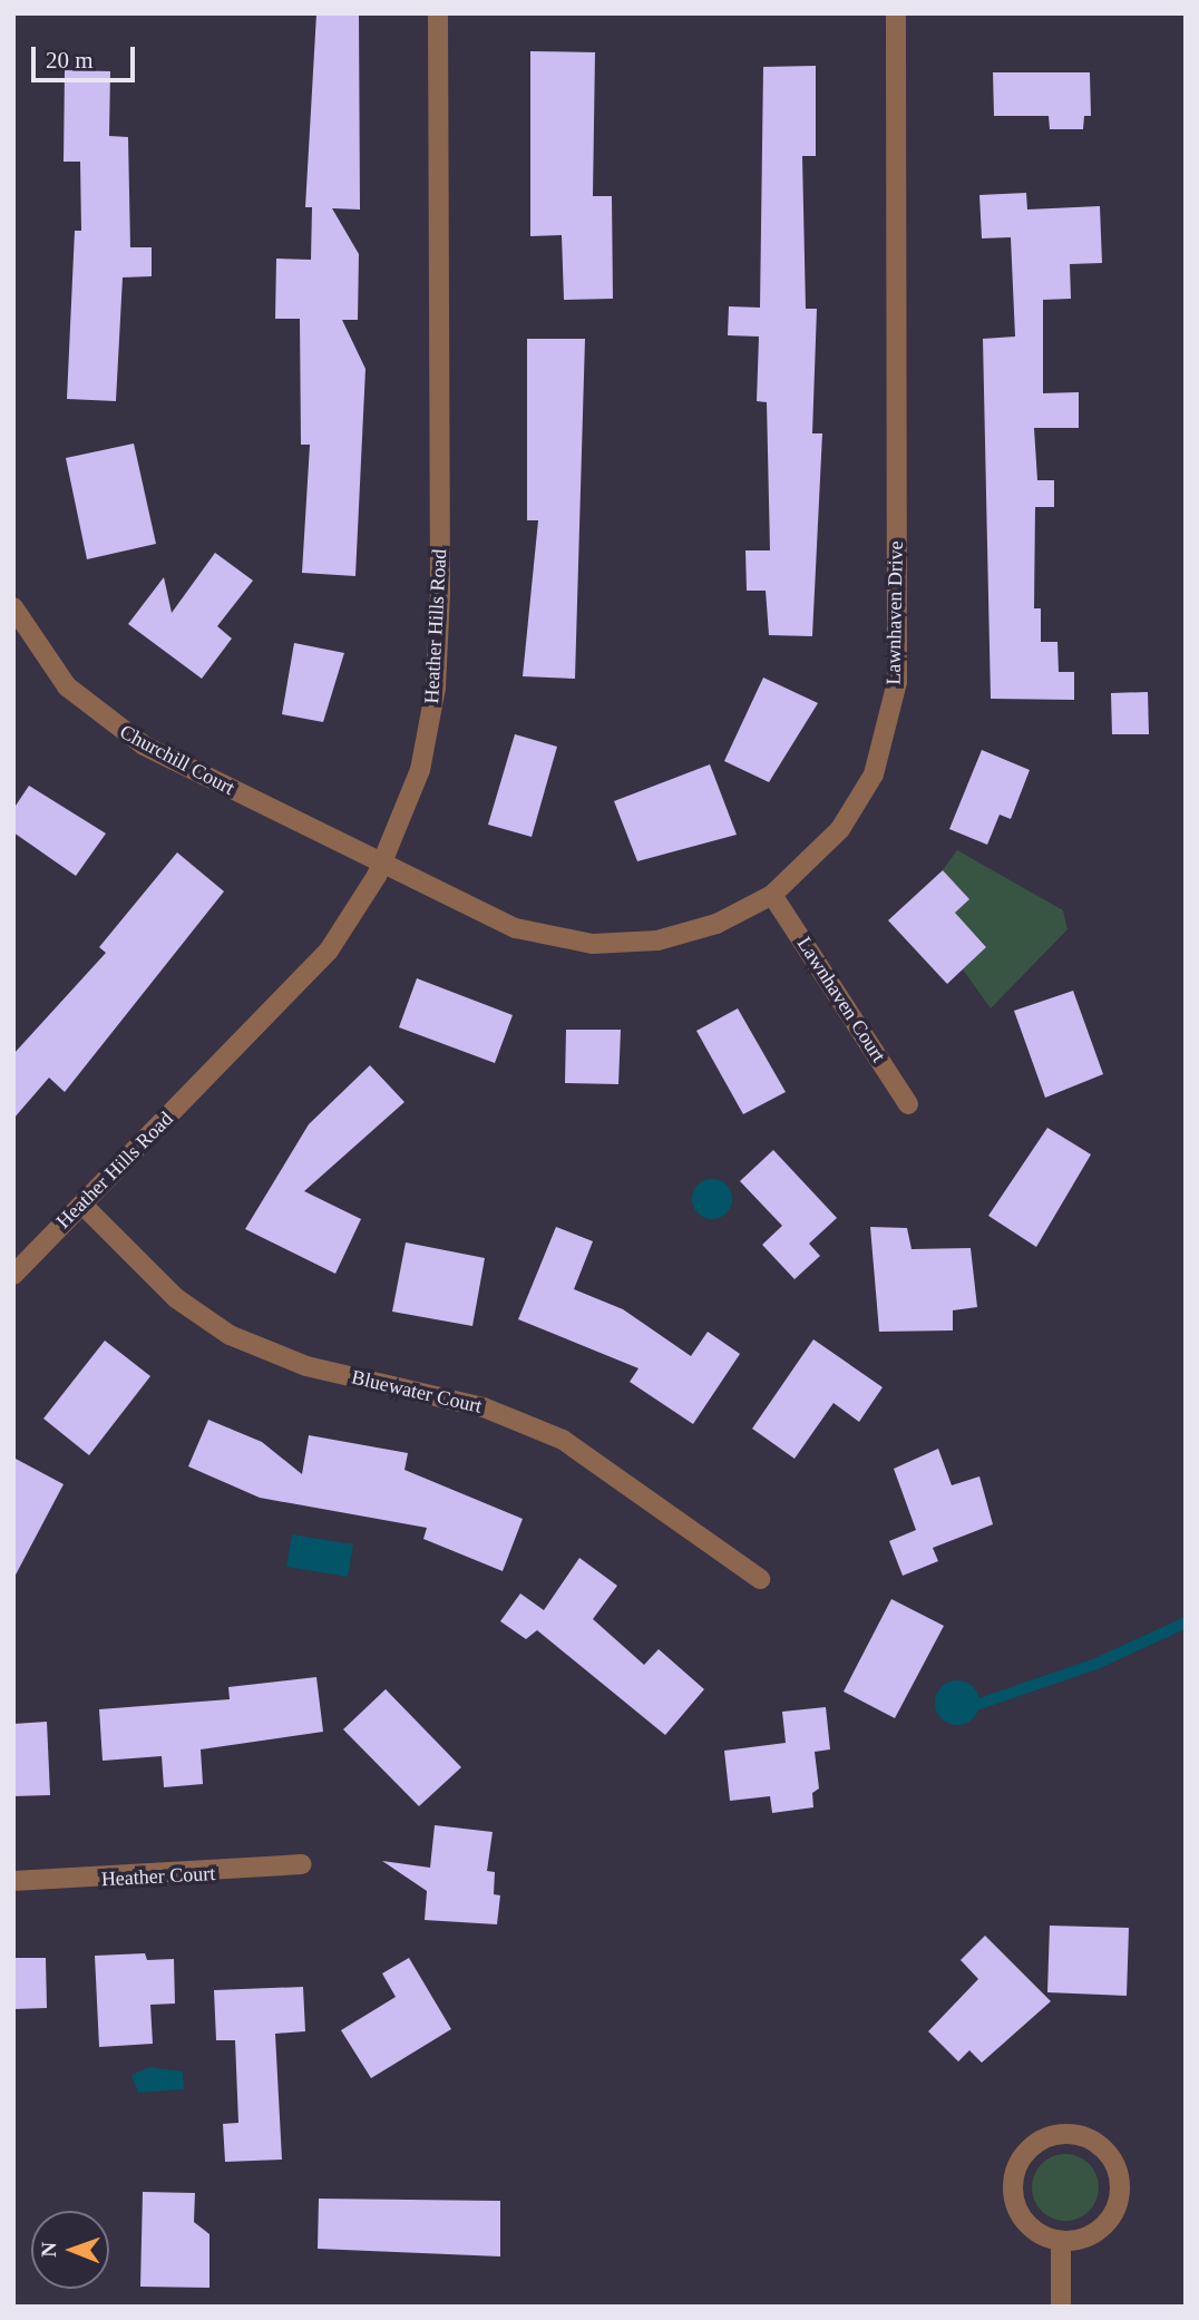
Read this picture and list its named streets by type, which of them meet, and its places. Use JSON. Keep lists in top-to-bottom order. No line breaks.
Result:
{"streets":{"street":["Lawnhaven Drive","Heather Hills Road","Churchill Court","Lawnhaven Court","Bluewater Court","Heather Court"]},"crossings":[["Lawnhaven Drive","Heather Hills Road"],["Lawnhaven Drive","Churchill Court"],["Lawnhaven Drive","Lawnhaven Court"],["Heather Hills Road","Churchill Court"],["Heather Hills Road","Bluewater Court"]],"scale_bar":"20 m","north":"left"}
